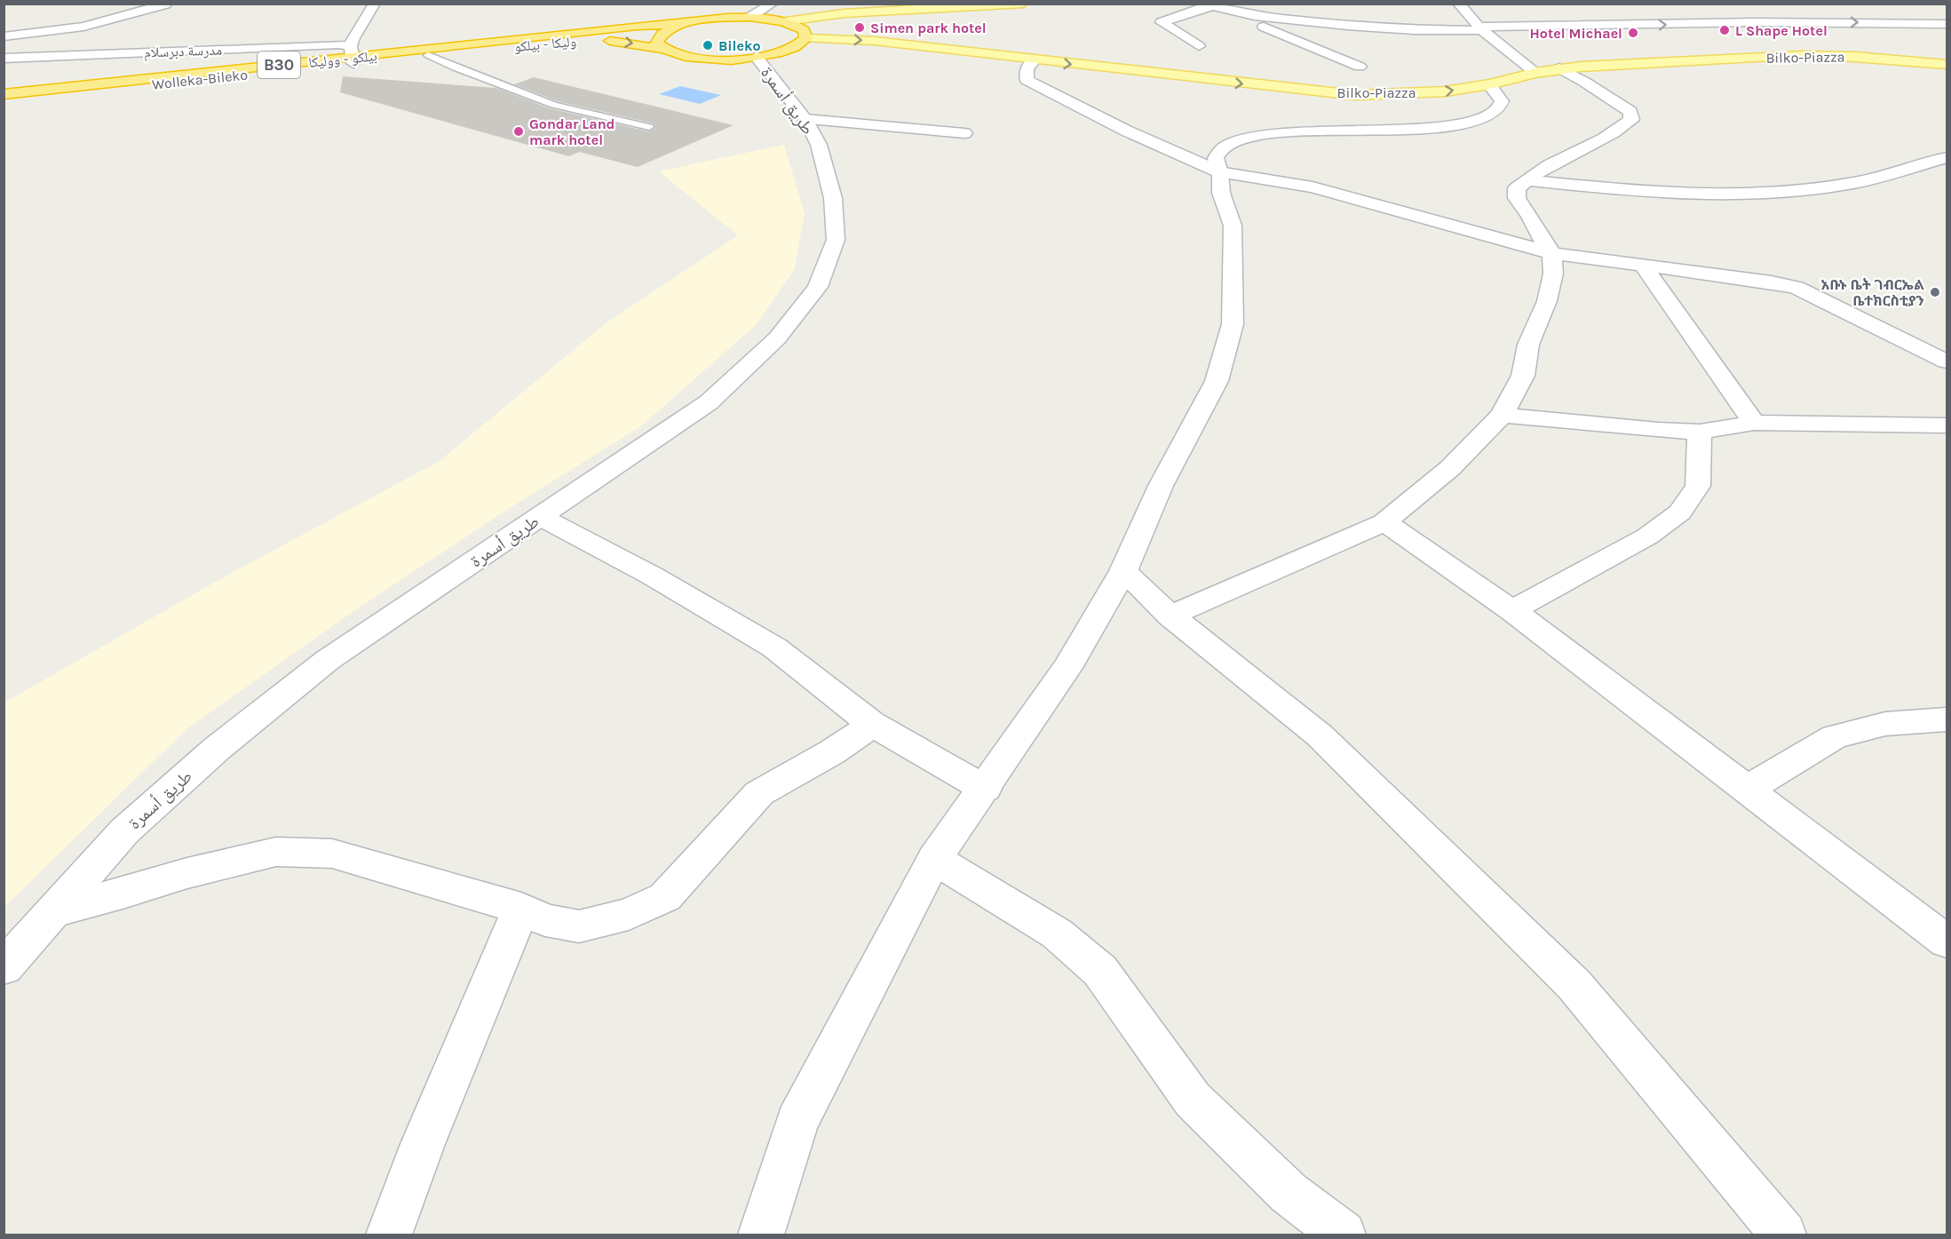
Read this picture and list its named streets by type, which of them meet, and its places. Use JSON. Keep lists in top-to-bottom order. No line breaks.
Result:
{"streets":{"highway":["وليكا - بيلكو","بيلكو - ووليكا","B30","Wolleka-Bileko"],"main road":["Bilko-Piazza"],"street":["مدرسة دبرسلام","طريق أسمرة"]},"crossings":[["وليكا - بيلكو","Bilko-Piazza"],["وليكا - بيلكو","B30"],["وليكا - بيلكو","Wolleka-Bileko"],["وليكا - بيلكو","طريق أسمرة"],["مدرسة دبرسلام","بيلكو - ووليكا"],["مدرسة دبرسلام","Wolleka-Bileko"],["بيلكو - ووليكا","Wolleka-Bileko"],["B30","Wolleka-Bileko"]],"places":["Simen park hotel","L Shape Hotel","Hotel Michael","Bileko","Gondar Land mark hotel","አቡኑ ቤት ገብርኤል ቤተክርስቲያን"]}
